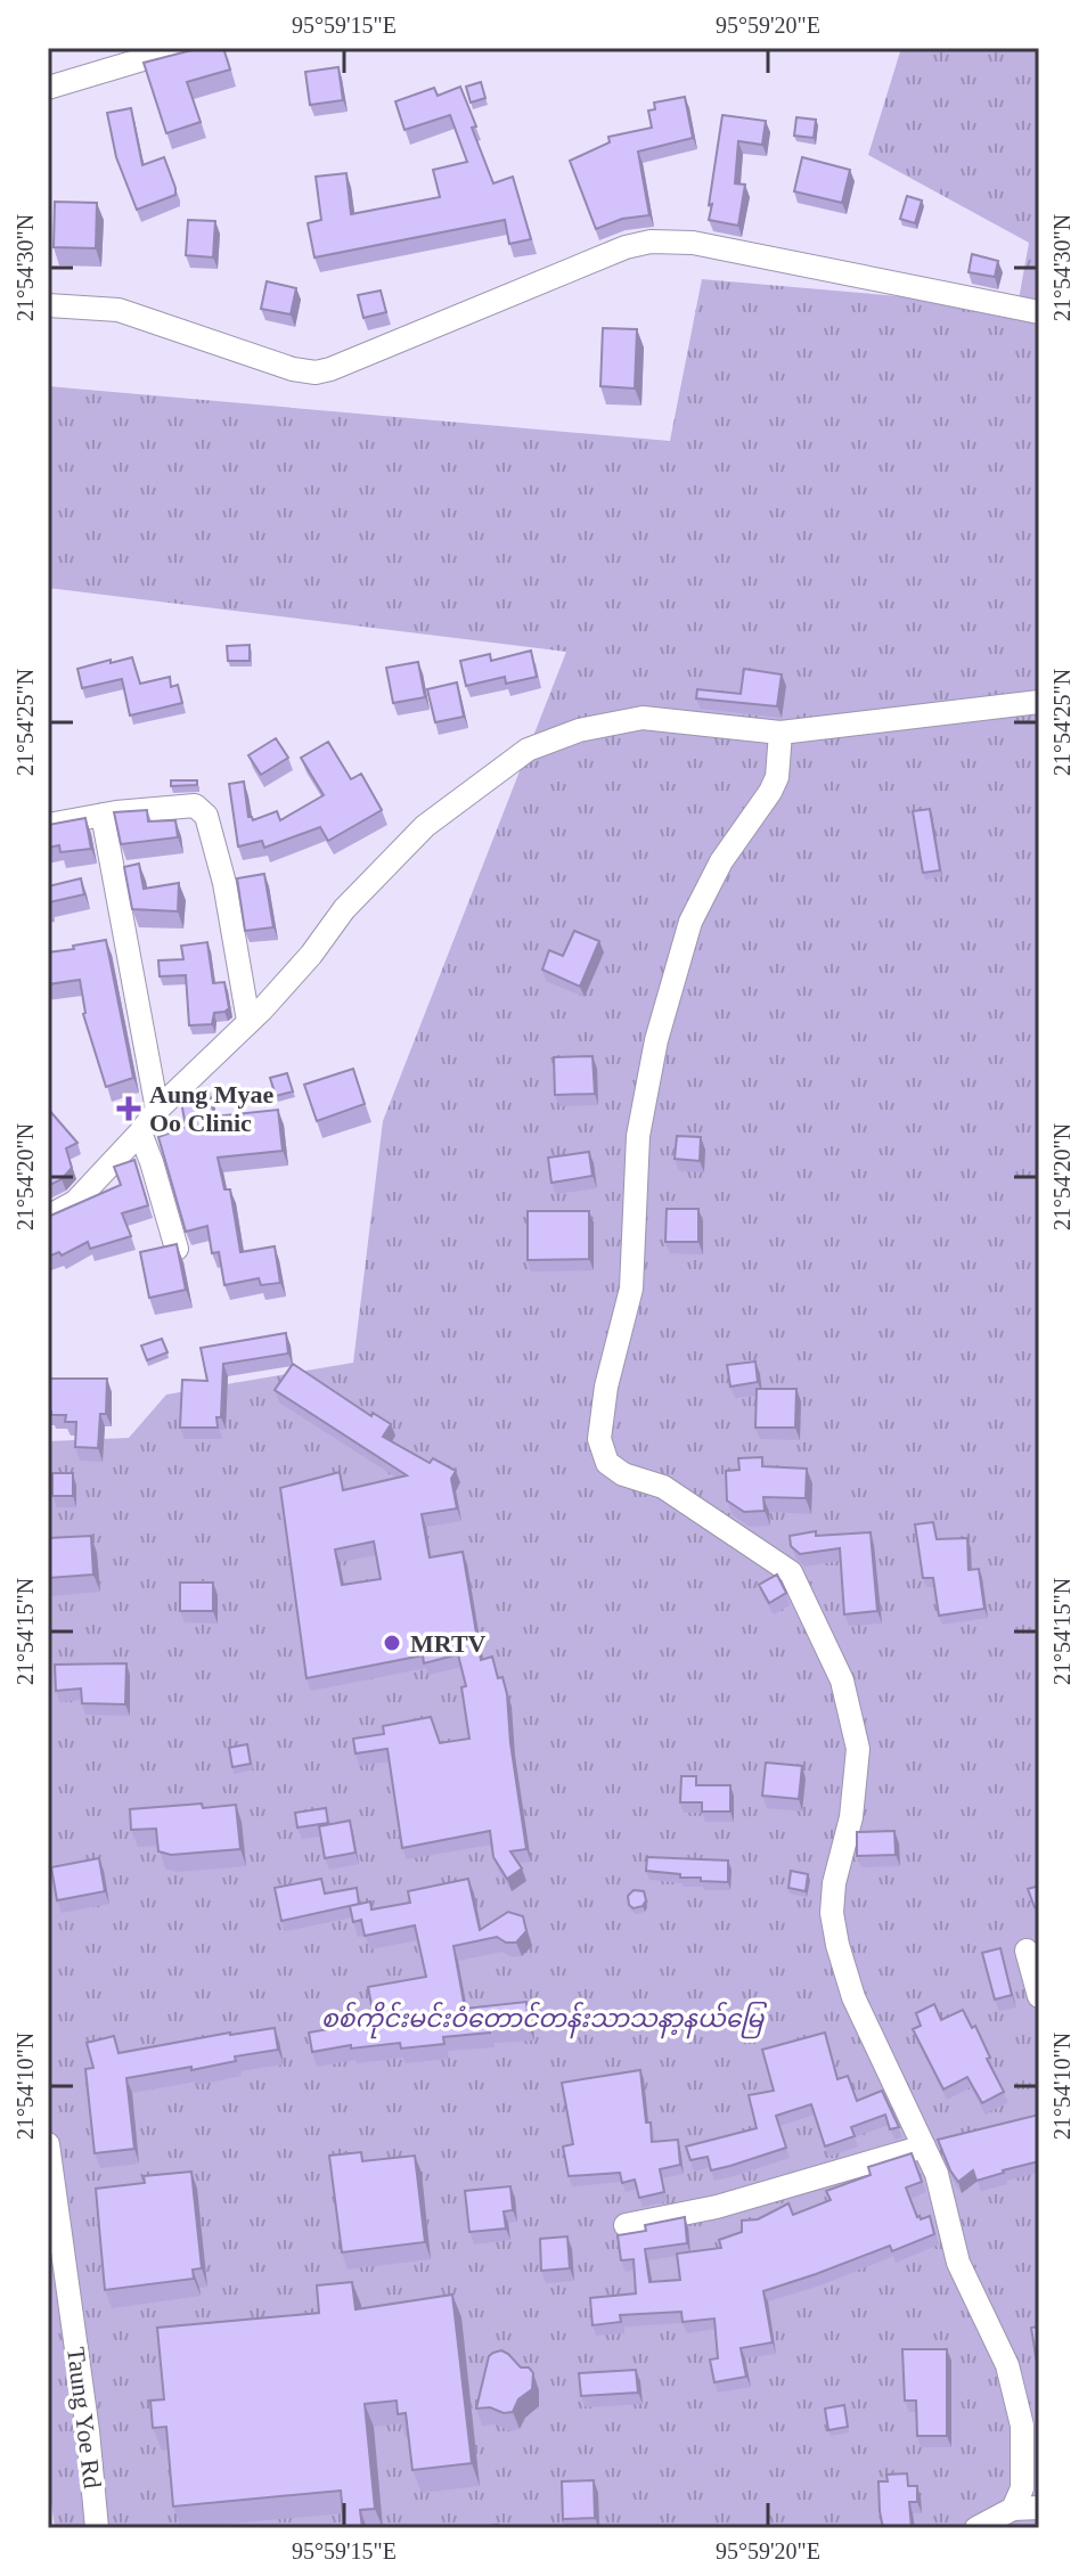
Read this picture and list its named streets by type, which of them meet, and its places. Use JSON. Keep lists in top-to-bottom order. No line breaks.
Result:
{"streets":{"street":["Taung Yoe Rd"]},"parks":["စစ်ကိုင်းမင်းဝံတောင်တန်းသာသနာ့နယ်မြေ"],"places":{"health":["Aung Myae Oo Clinic"],"other":["MRTV"]},"coordinates":["95°59'15\"E","95°59'20\"E","21°54'30\"N","21°54'25\"N","21°54'20\"N","21°54'15\"N","21°54'10\"N"]}
